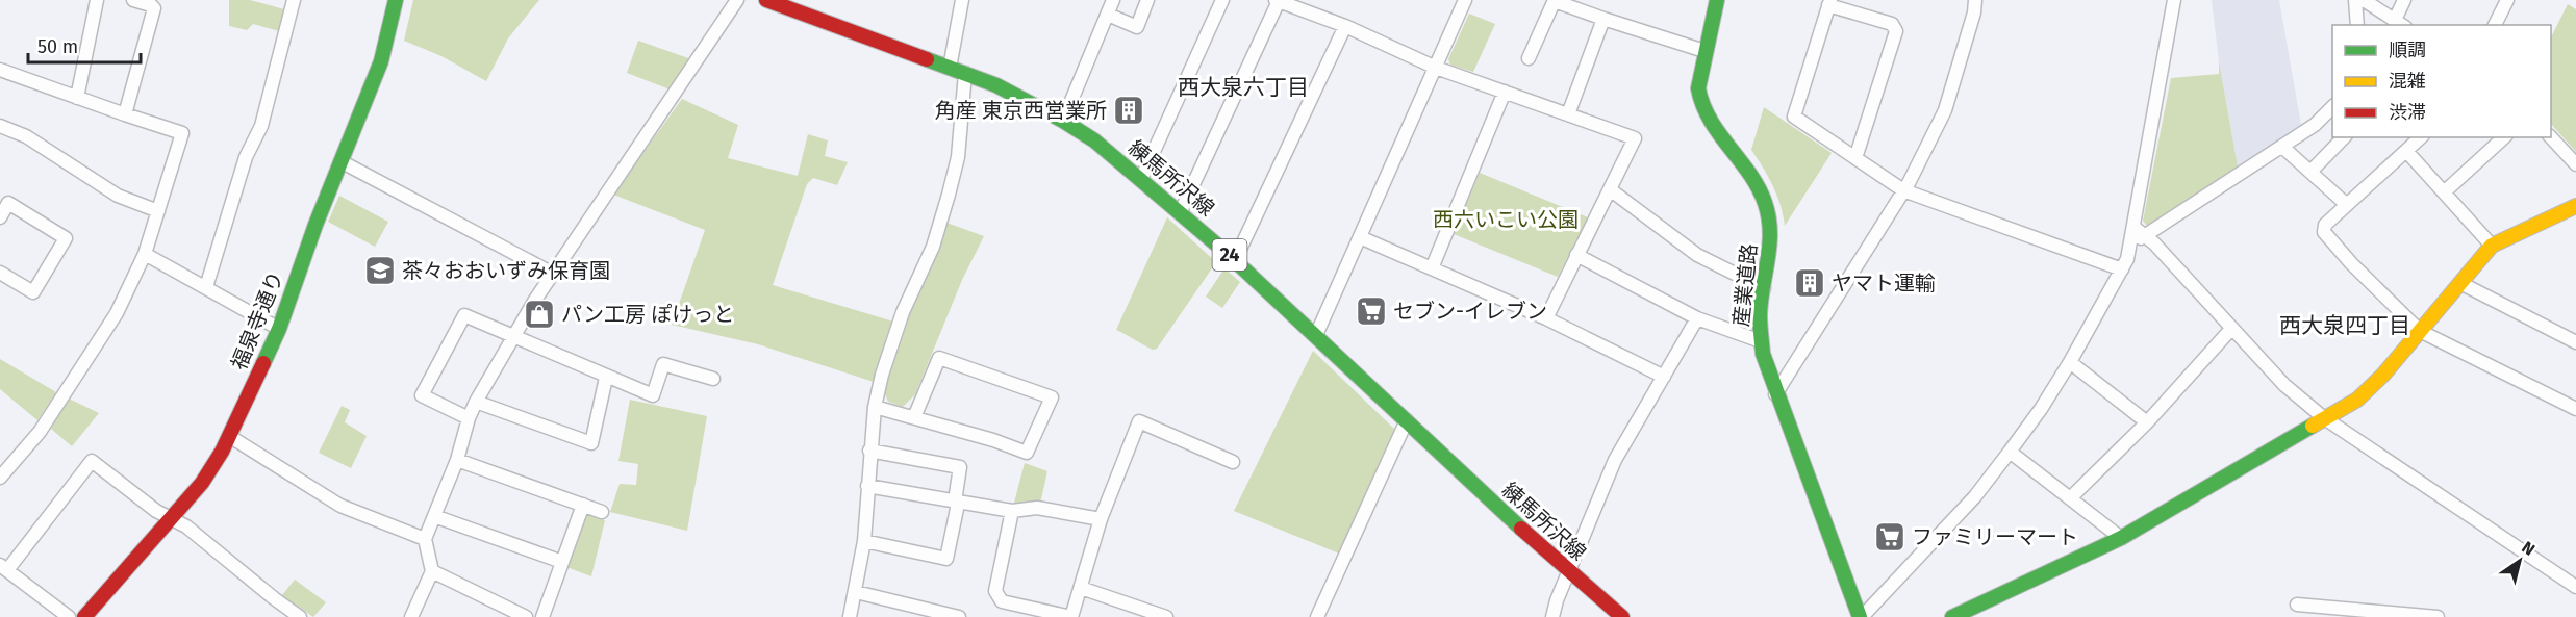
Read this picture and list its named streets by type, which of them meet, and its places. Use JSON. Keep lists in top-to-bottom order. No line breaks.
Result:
{"streets":{"street":["練馬所沢線","24","産業道路","福泉寺通り"]},"districts":["西大泉六丁目","西大泉四丁目"],"parks":["西六いこい公園"],"places":{"building":["角産 東京西営業所","ヤマト運輸"],"school or university":["茶々おおいずみ保育園"],"supermarket":["セブン-イレブン","ファミリーマート"],"shop":["パン工房 ぽけっと"]},"legend":["順調","混雑","渋滞"],"scale_bar":"50 m","north":"top right"}
